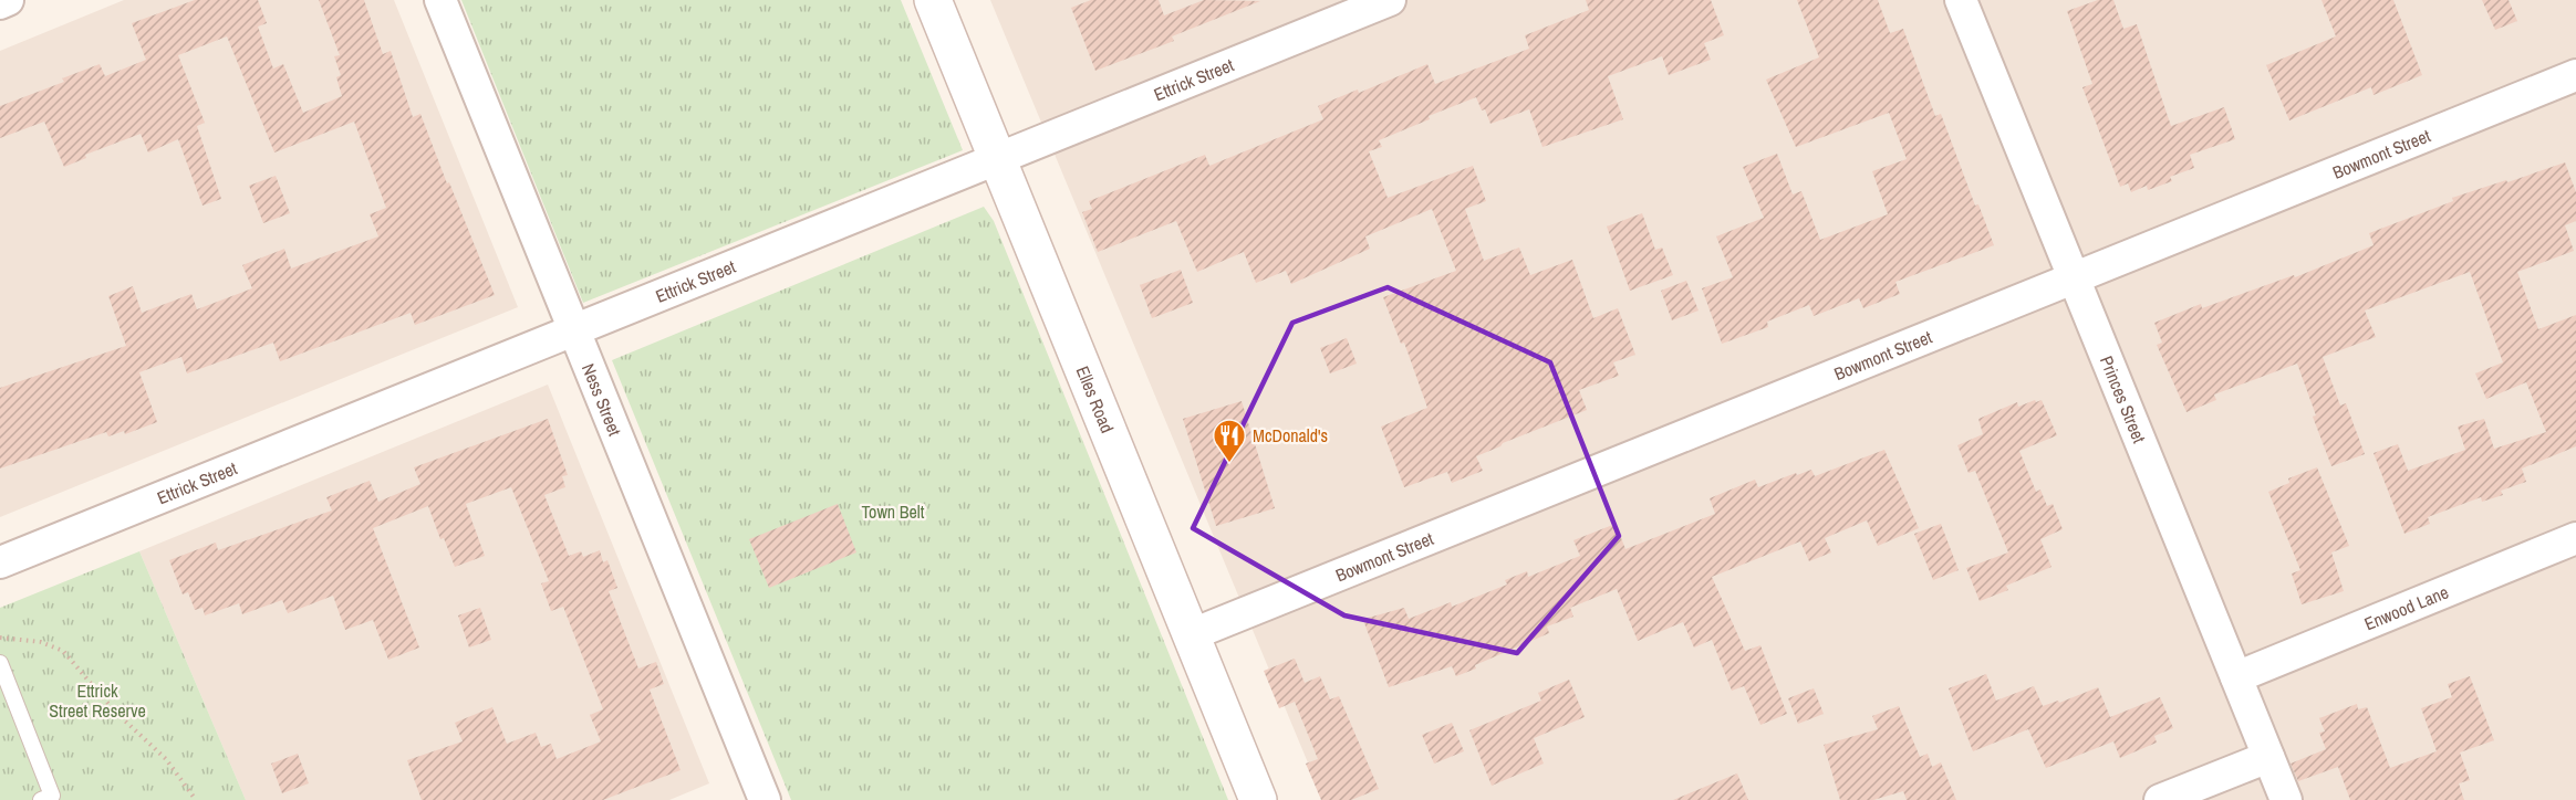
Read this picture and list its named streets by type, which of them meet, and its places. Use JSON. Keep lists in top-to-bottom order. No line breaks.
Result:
{"streets":{"main road":["Elles Road"],"street":["Ettrick Street","Bowmont Street","Ness Street","Princes Street","Enwood Lane"]},"crossings":[["Ettrick Street","Ness Street"],["Ettrick Street","Elles Road"],["Bowmont Street","Elles Road"],["Bowmont Street","Princes Street"],["Princes Street","Enwood Lane"]],"parks":["Town Belt","Ettrick Street Reserve"],"places":{"restaurant":["McDonald's"]}}
